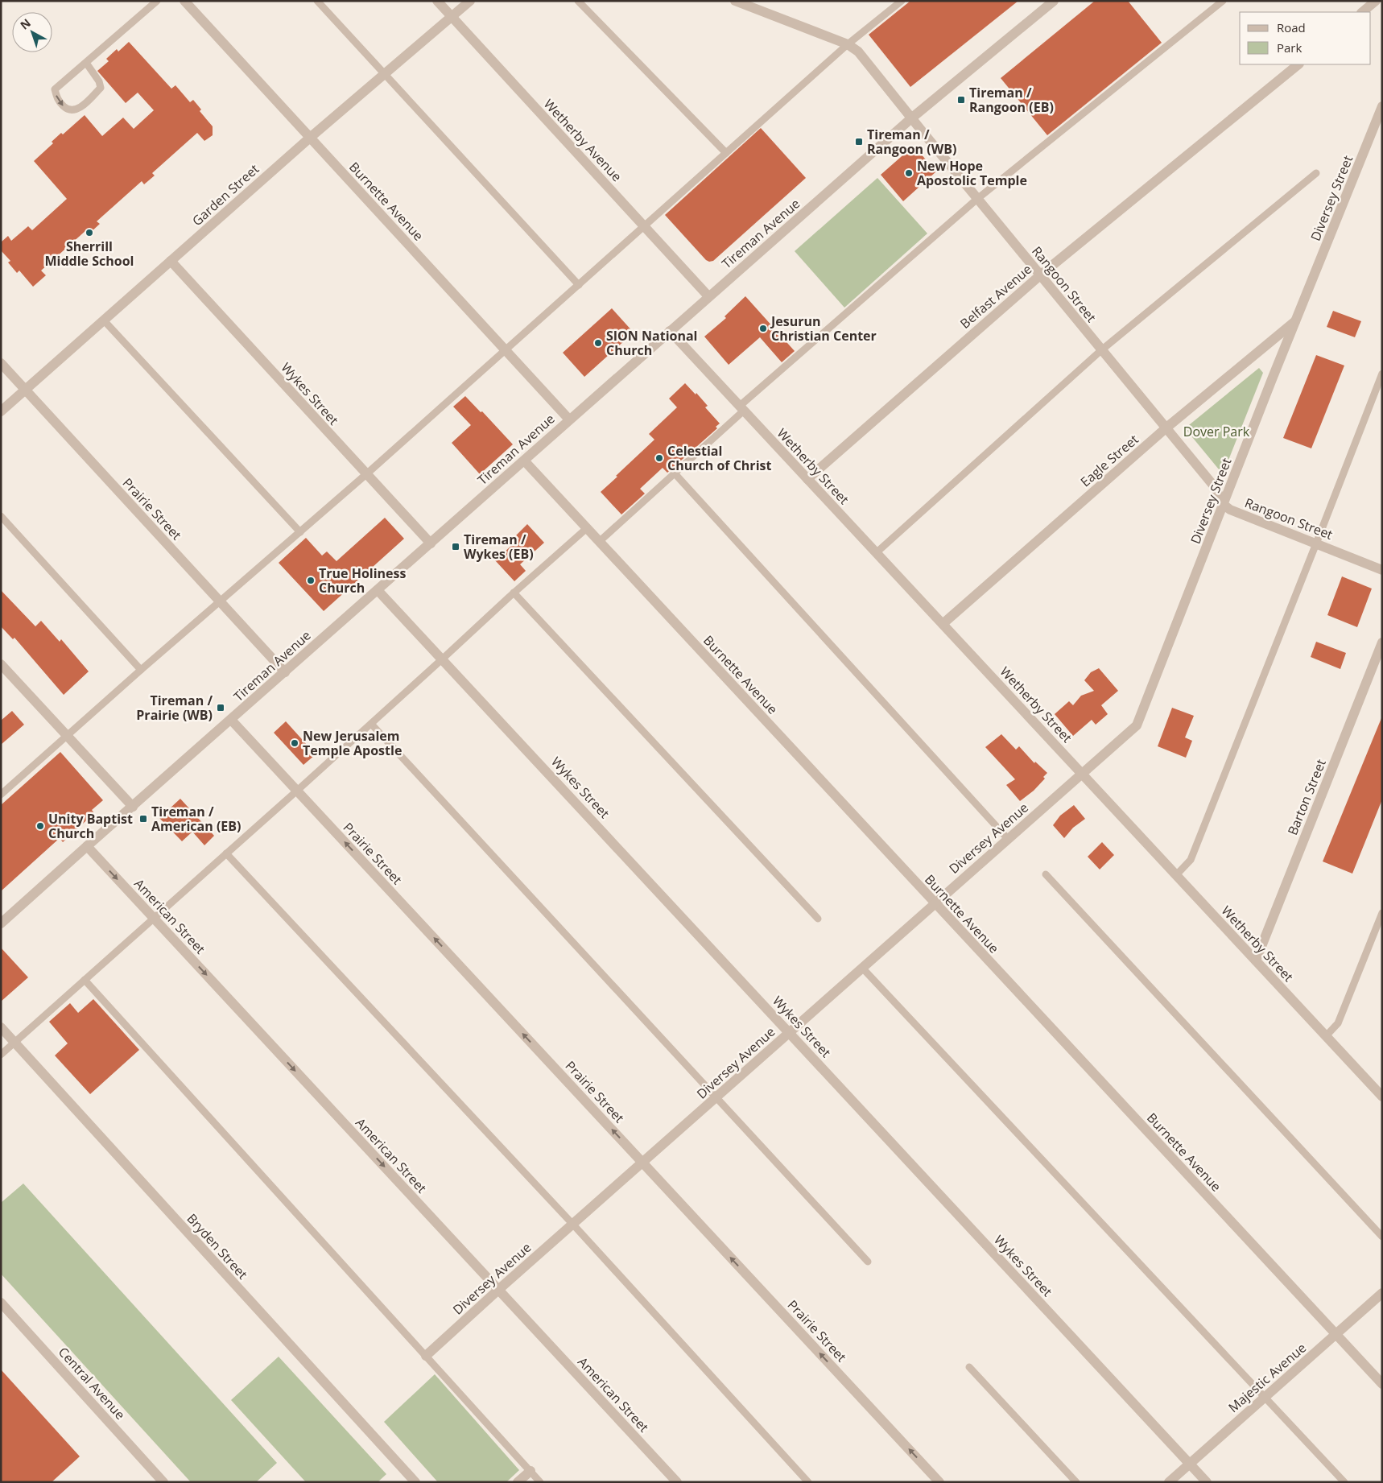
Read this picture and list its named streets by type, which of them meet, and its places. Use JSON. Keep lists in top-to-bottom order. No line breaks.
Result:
{"streets":{"street":["Wetherby Avenue","Garden Street","Diversey Street","Burnette Avenue","Tireman Avenue","Rangoon Street","Belfast Avenue","Wykes Street","Eagle Street","Wetherby Street","Prairie Street","Barton Street","Diversey Avenue","American Street","Bryden Street","Majestic Avenue","Central Avenue"]},"crossings":[["Wetherby Avenue","Garden Street"],["Wetherby Avenue","Tireman Avenue"],["Garden Street","Burnette Avenue"],["Garden Street","Wykes Street"],["Garden Street","Prairie Street"],["Diversey Street","Rangoon Street"],["Diversey Street","Eagle Street"],["Diversey Street","Wetherby Street"],["Diversey Street","Diversey Avenue"],["Burnette Avenue","Tireman Avenue"],["Burnette Avenue","Diversey Avenue"],["Burnette Avenue","Majestic Avenue"],["Tireman Avenue","Rangoon Street"],["Tireman Avenue","Wykes Street"],["Tireman Avenue","Wetherby Street"],["Tireman Avenue","Prairie Street"],["Tireman Avenue","American Street"],["Rangoon Street","Belfast Avenue"],["Rangoon Street","Eagle Street"],["Belfast Avenue","Wetherby Street"],["Wykes Street","Diversey Avenue"],["Wykes Street","Majestic Avenue"],["Eagle Street","Wetherby Street"],["Wetherby Street","Barton Street"],["Wetherby Street","Diversey Avenue"],["Prairie Street","Diversey Avenue"],["Diversey Avenue","American Street"]],"one_way":["Prairie Street","American Street"],"parks":["Dover Park"],"places":{"transit":["Tireman / Rangoon (EB)","Tireman / Rangoon (WB)","Tireman / Wykes (EB)","Tireman / Prairie (WB)","Tireman / American (EB)"],"other":["New Hope Apostolic Temple","Sherrill Middle School","Jesurun Christian Center","SION National Church","Celestial Church of Christ","True Holiness Church","New Jerusalem Temple Apostle","Unity Baptist Church"]},"legend":["Road","Park"],"north":"top left"}
